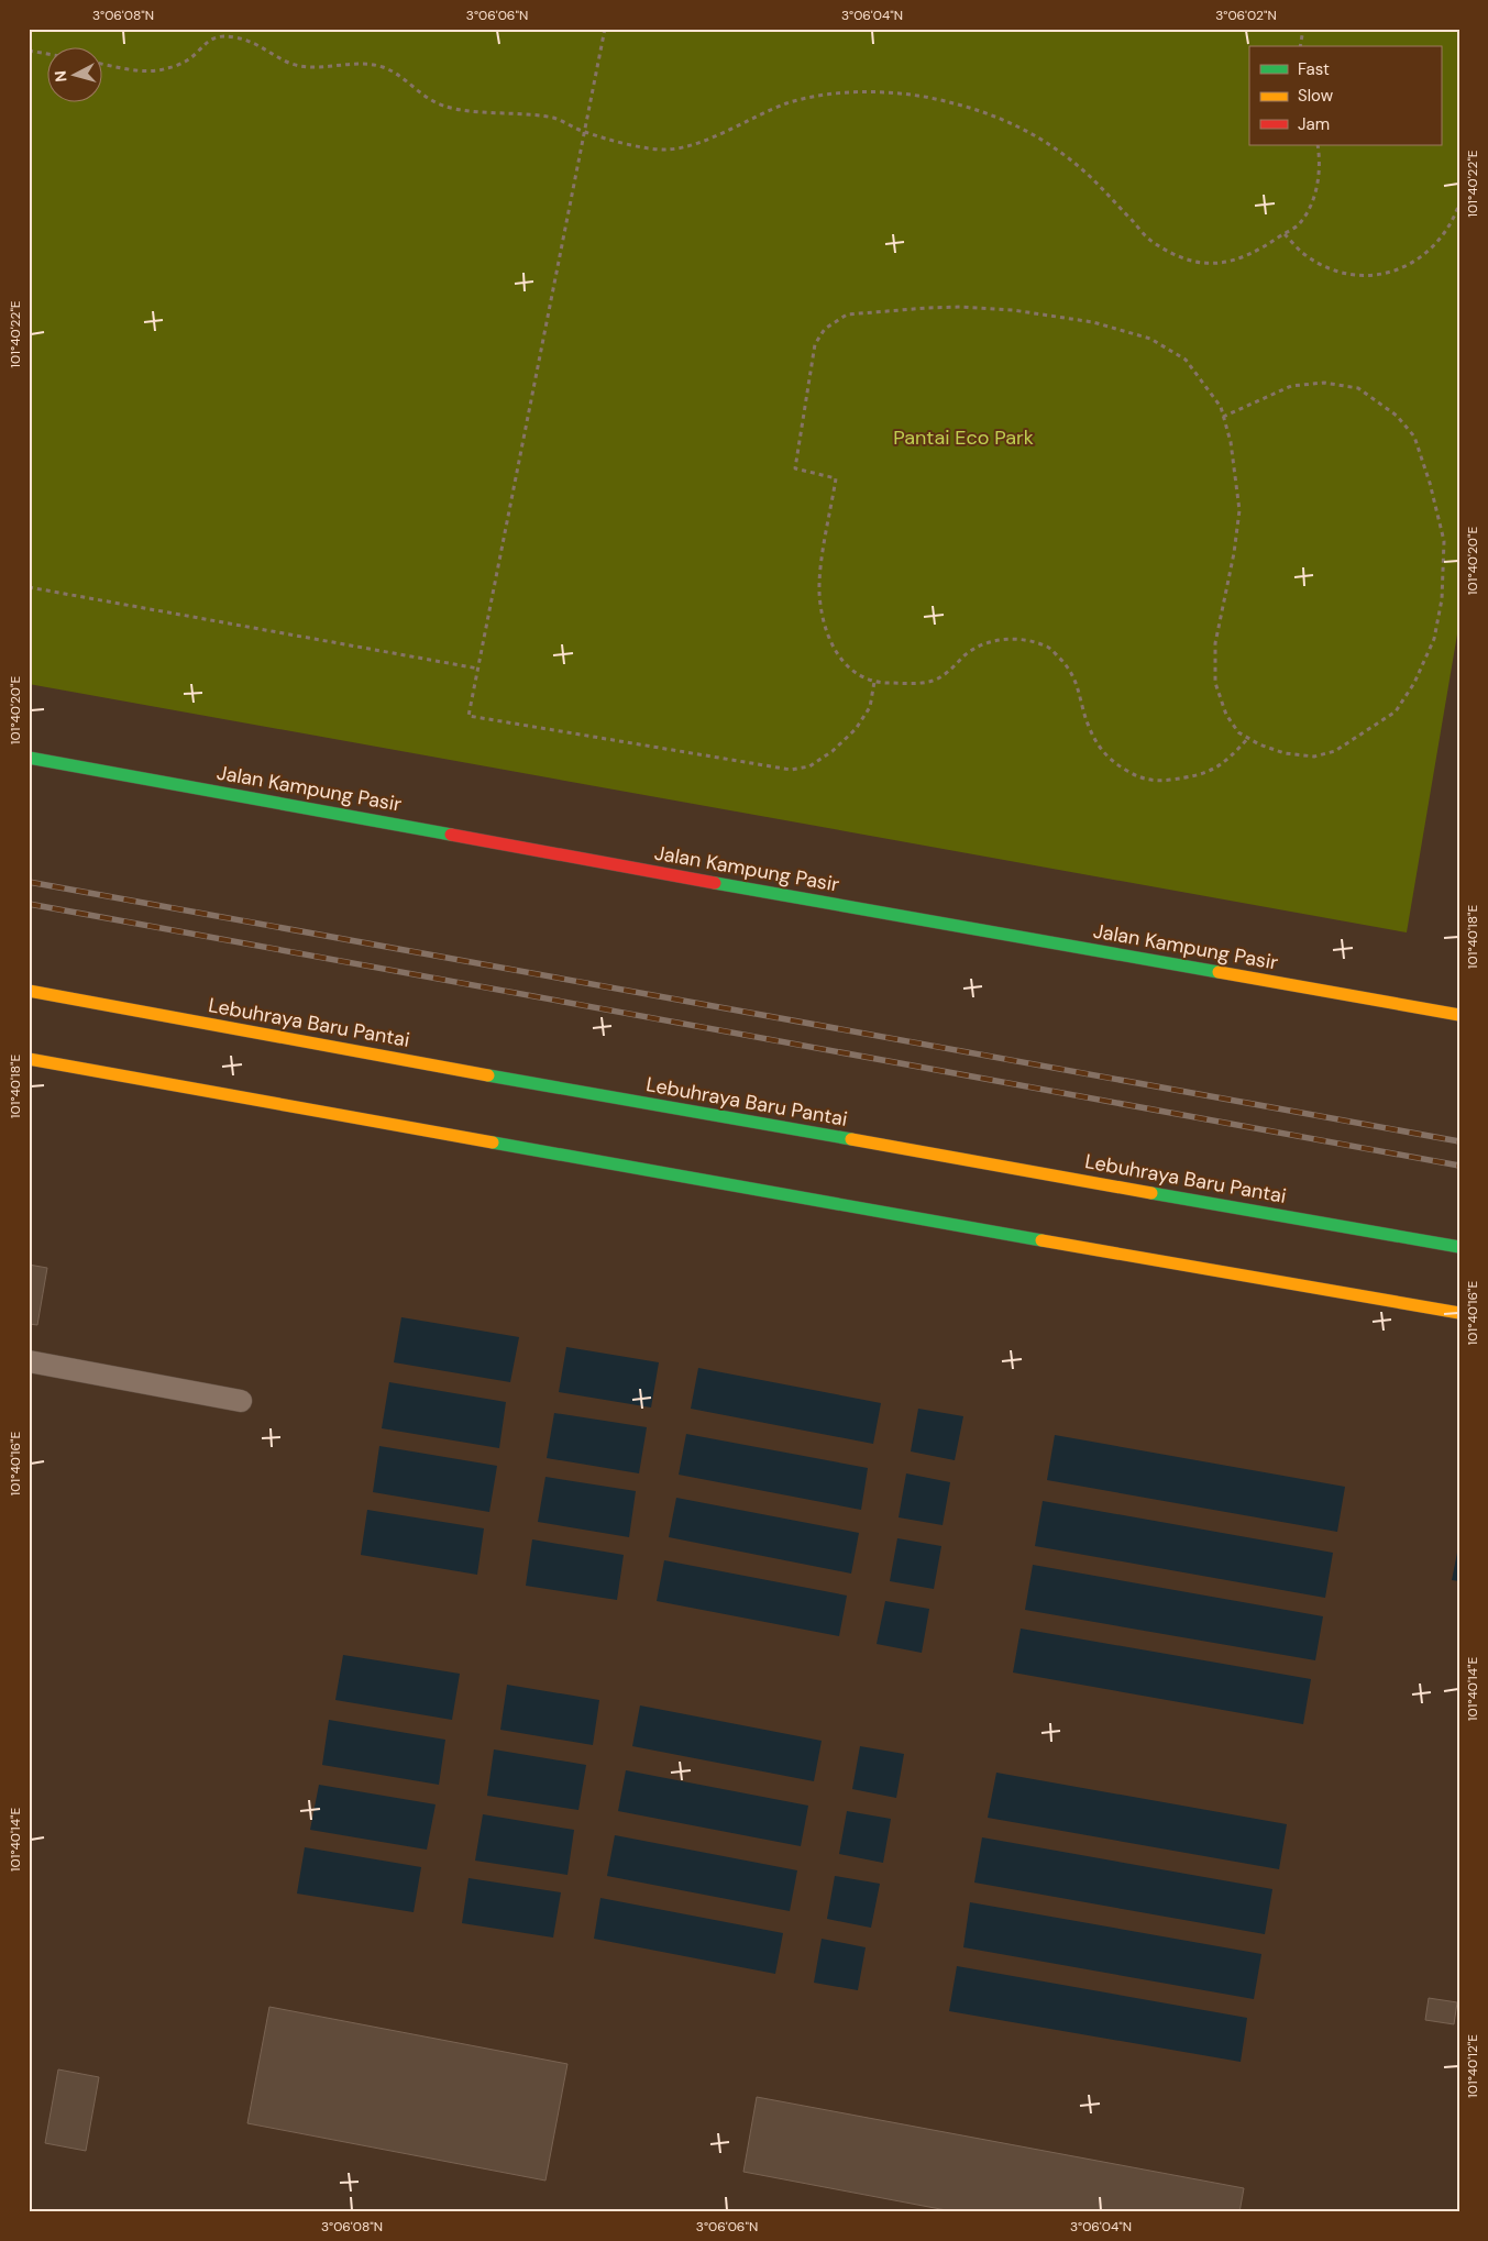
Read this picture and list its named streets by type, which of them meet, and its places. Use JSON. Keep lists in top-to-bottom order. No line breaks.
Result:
{"streets":{"main road":["Jalan Kampung Pasir","Lebuhraya Baru Pantai"]},"parks":["Pantai Eco Park"],"legend":["Fast","Slow","Jam"],"north":"left","coordinates":["3°06'08\"N","3°06'06\"N","3°06'04\"N","3°06'02\"N","101°40'22\"E","101°40'20\"E","101°40'18\"E","101°40'16\"E","101°40'14\"E","101°40'12\"E"]}
